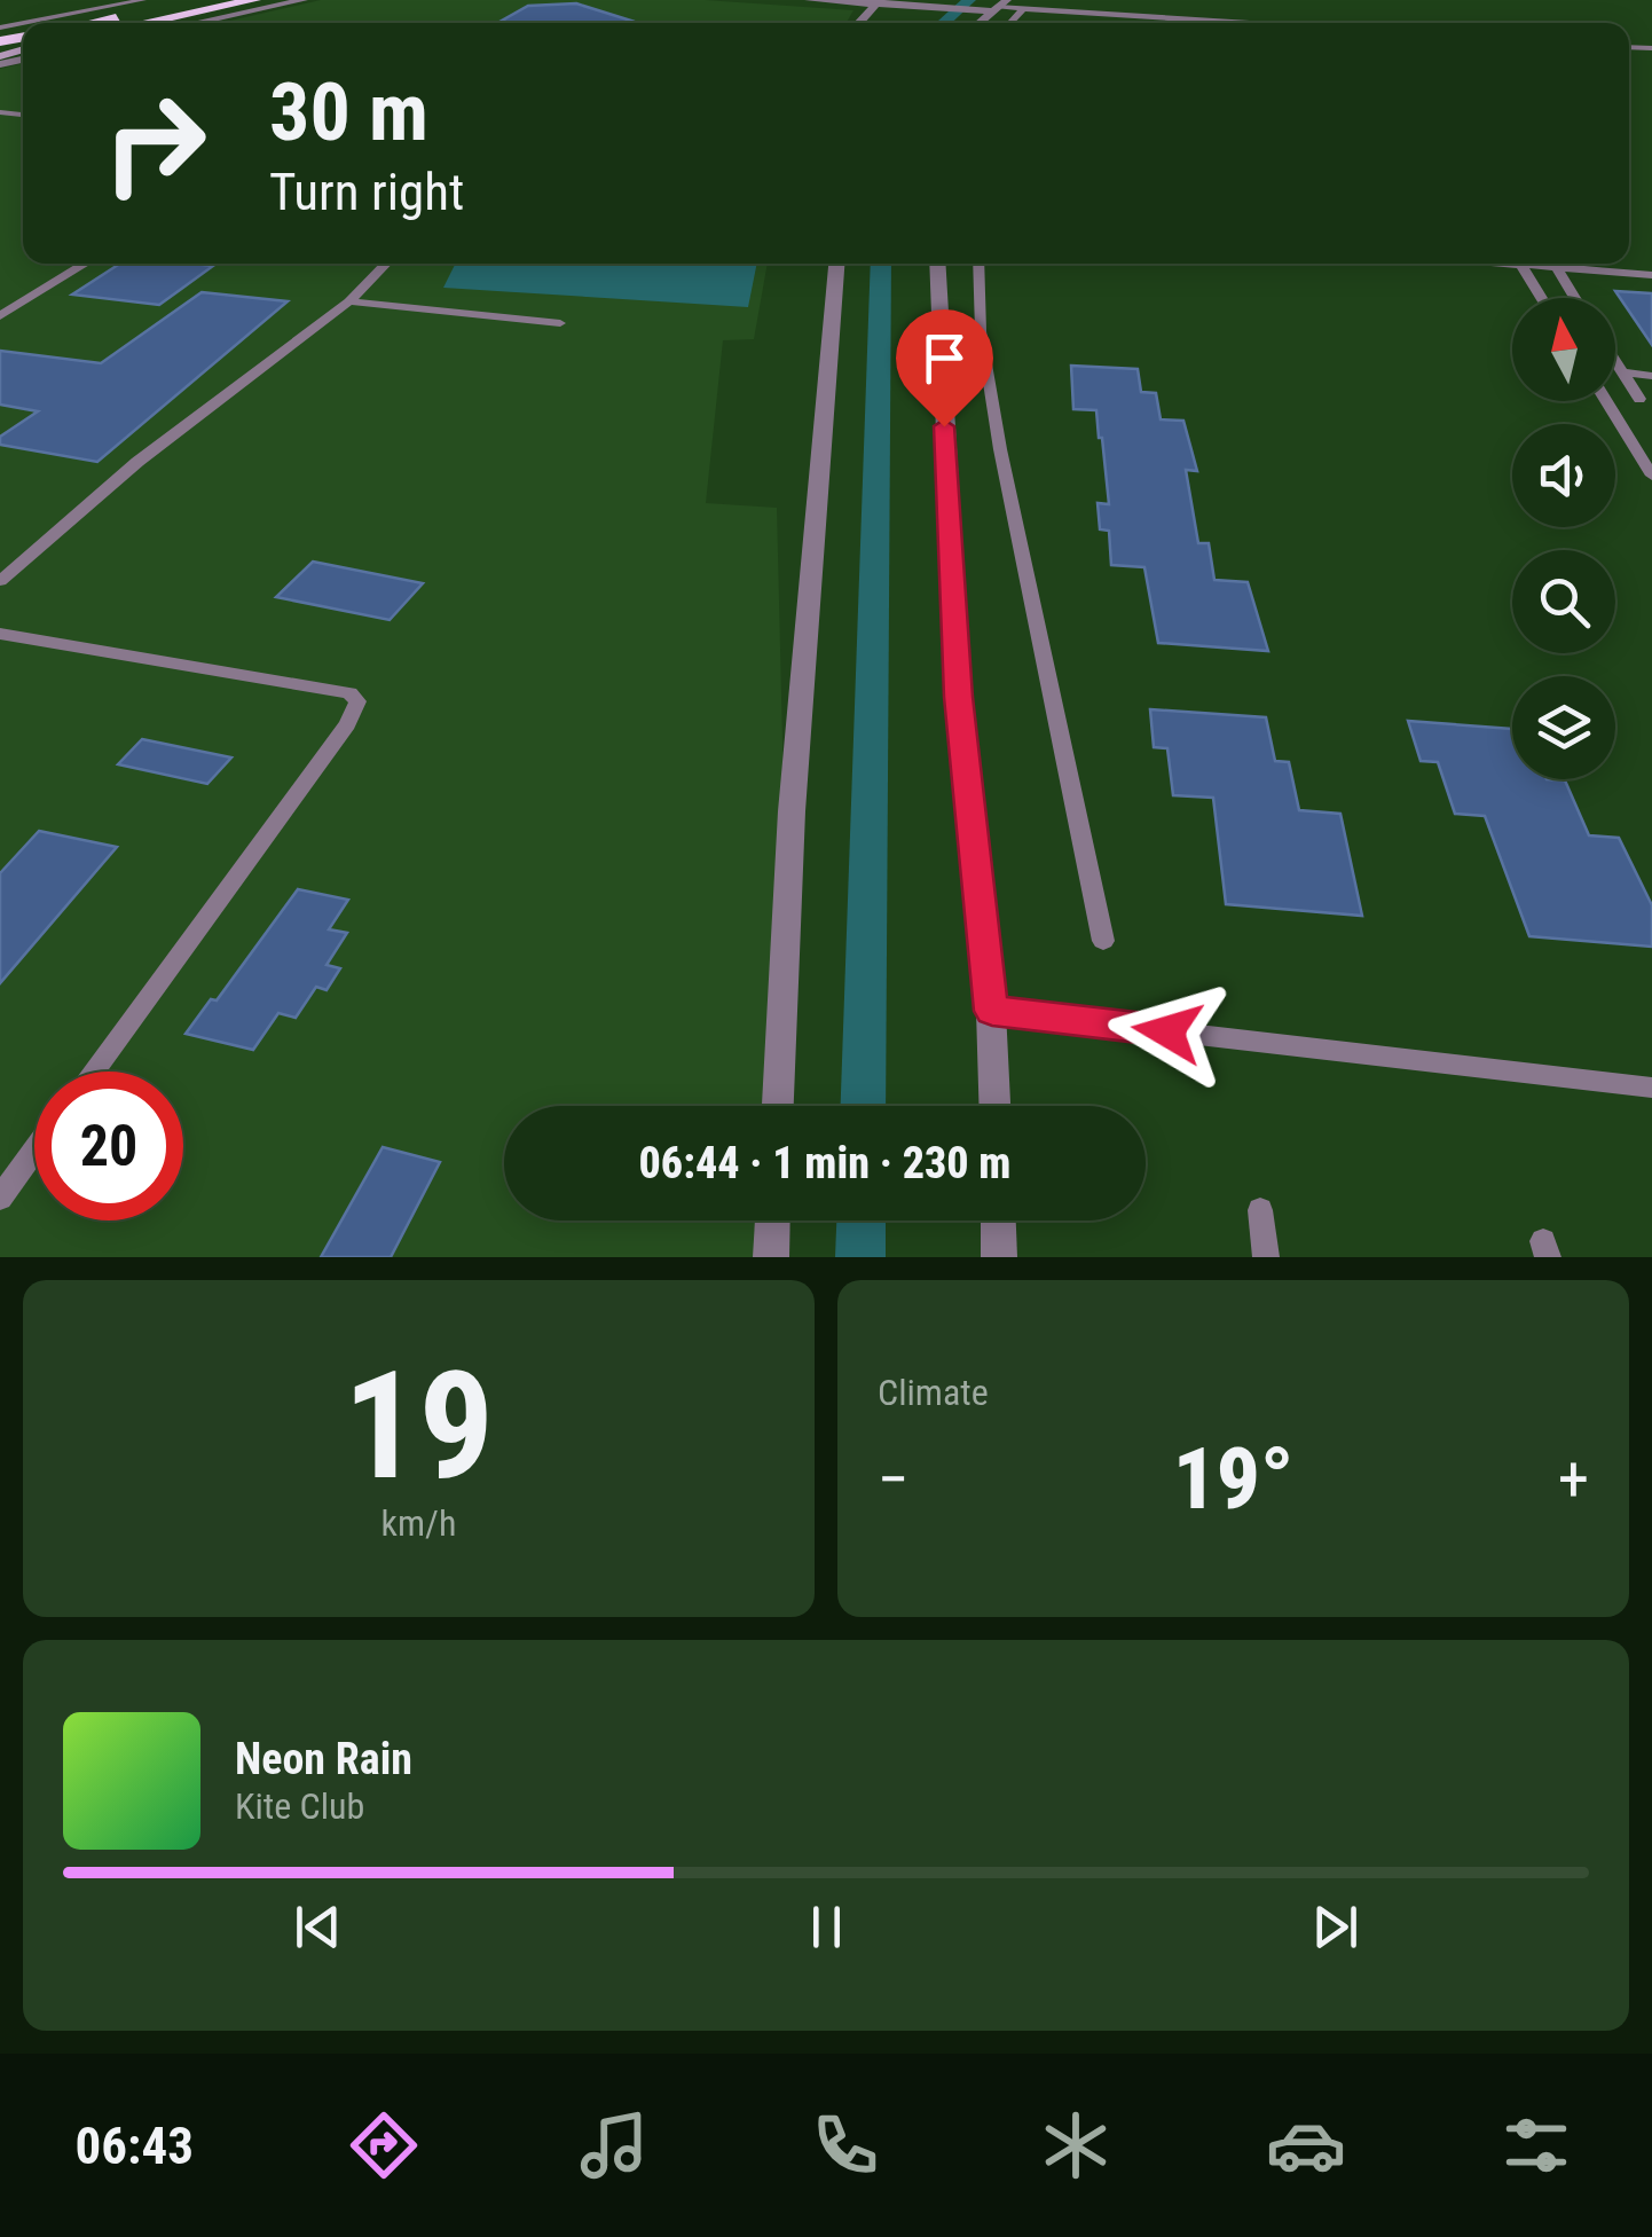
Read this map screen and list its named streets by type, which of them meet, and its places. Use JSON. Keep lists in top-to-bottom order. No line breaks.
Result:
{"north":"top","page":{"turn":["30 m","Turn right"],"limit":"20","trip":"06:44 · 1 min · 230 m","tile":[["19","km/h"],"Climate"],"heat":["−","19°","+"],"song":["Neon Rain","Kite Club"],"tabs":"06:43"}}
